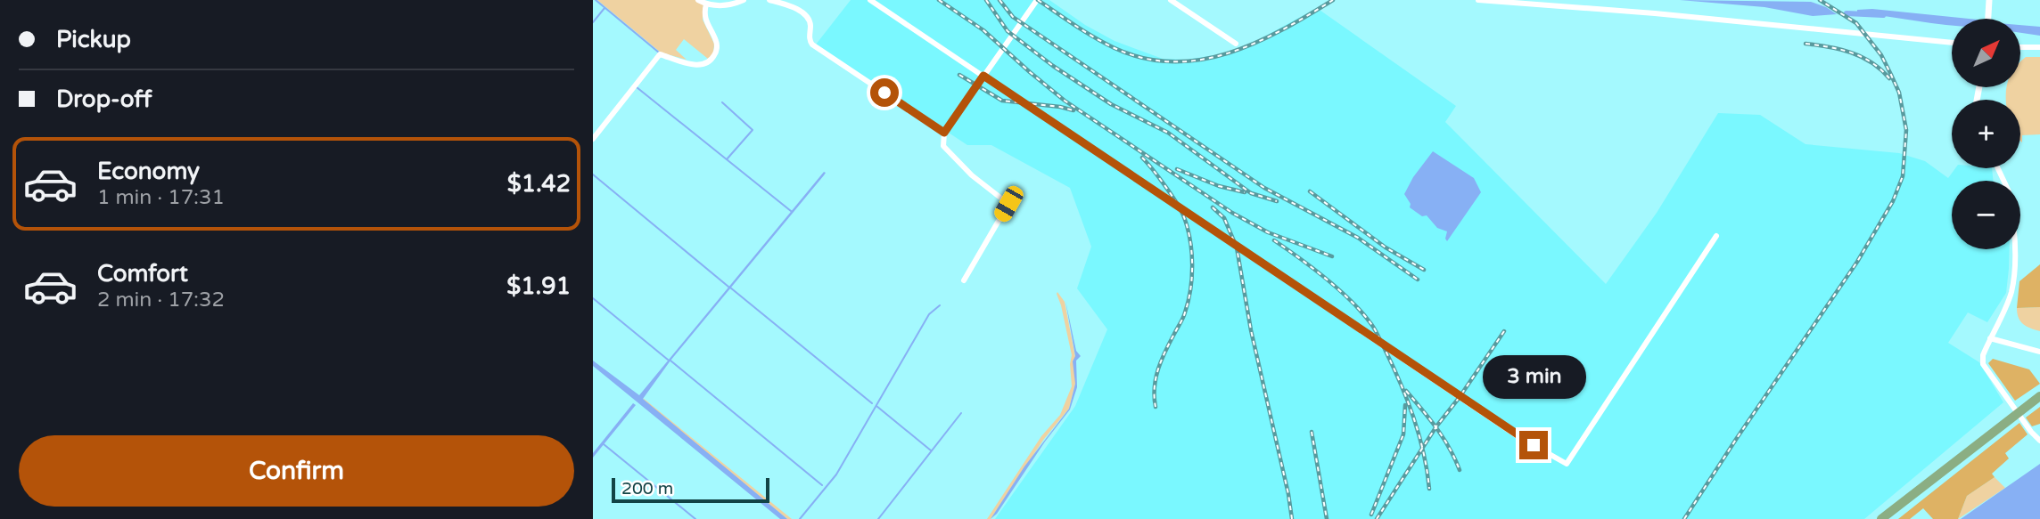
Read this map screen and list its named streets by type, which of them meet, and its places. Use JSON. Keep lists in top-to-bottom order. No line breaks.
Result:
{"scale_bar":"200 m","north":"top right","page":{"banner":["Pickup","Drop-off"],"map_buttons":["+","−"],"list":[{"name":"Economy","note":"1 min · 17:31","value":"$1.42"},{"name":"Comfort","note":"2 min · 17:32","value":"$1.91"}],"bubble":"3 min","buttons":"Confirm","scale":"200 m"}}
